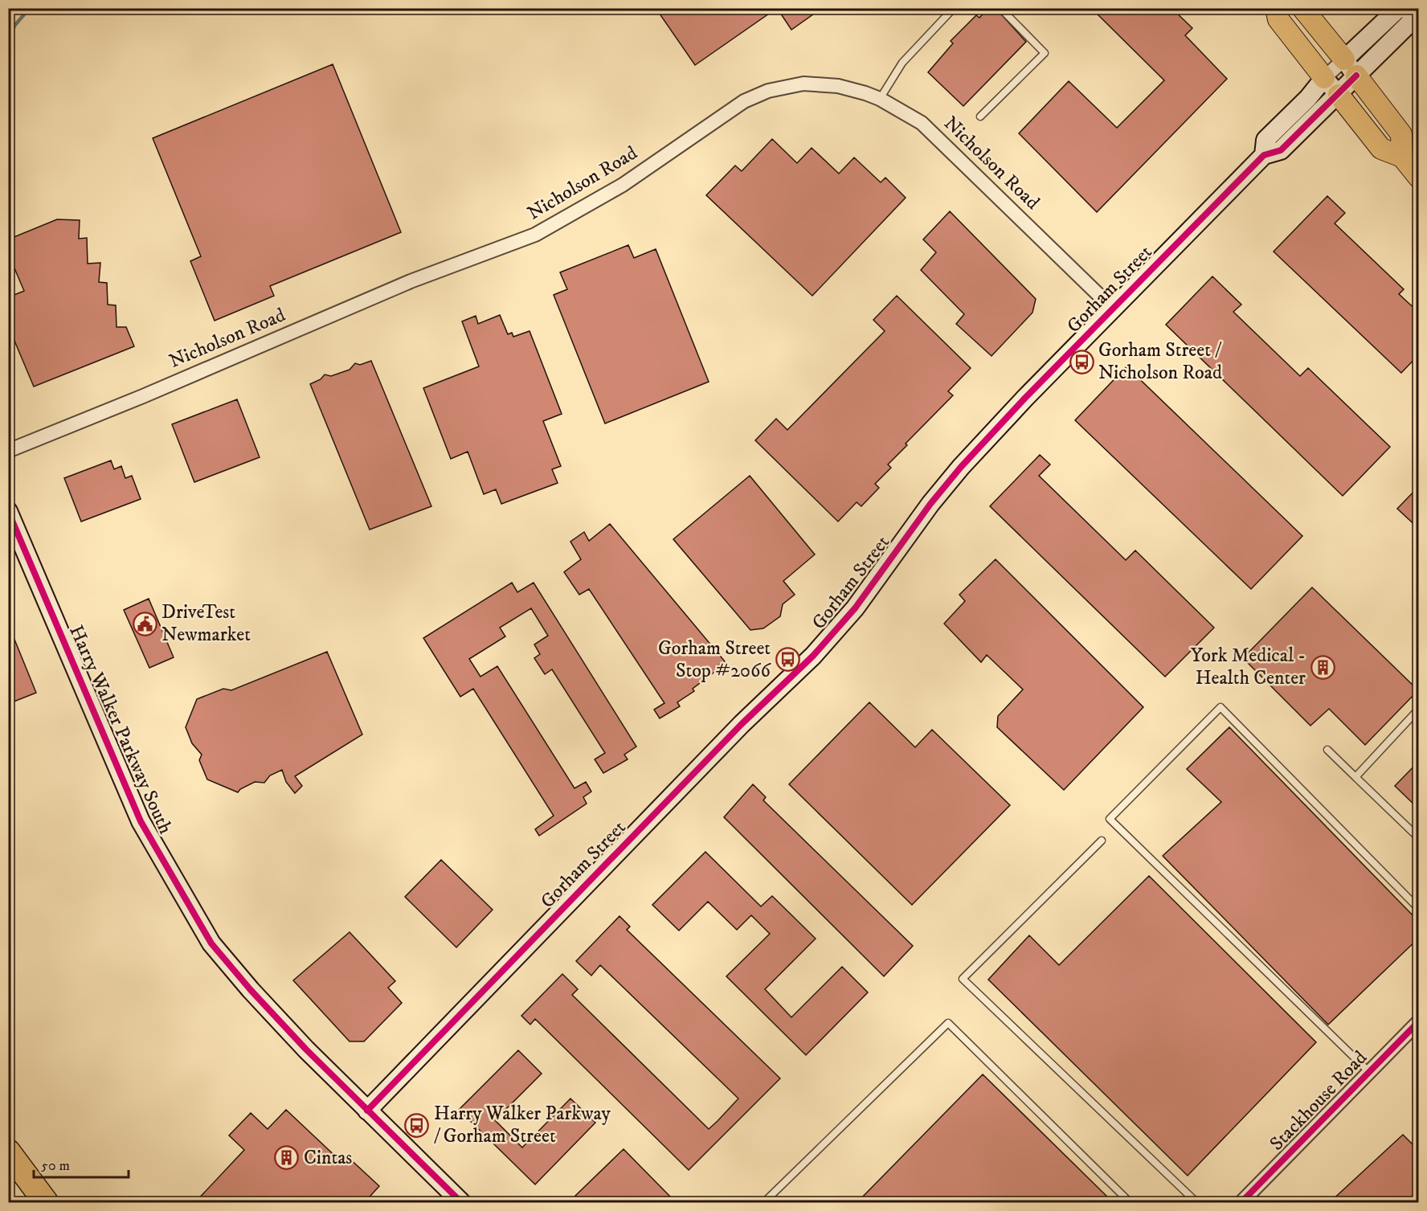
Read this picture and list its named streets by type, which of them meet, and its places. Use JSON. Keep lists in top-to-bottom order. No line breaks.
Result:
{"streets":{"street":["Nicholson Road","Gorham Street","Harry Walker Parkway South","Stackhouse Road"]},"crossings":[["Nicholson Road","Gorham Street"],["Gorham Street","Harry Walker Parkway South"]],"places":{"bus stop":["Gorham Street / Nicholson Road","Gorham Street Stop #2066","Harry Walker Parkway / Gorham Street"],"public building":["DriveTest Newmarket"],"building":["York Medical - Health Center","Cintas"]},"scale_bar":"50 m"}
